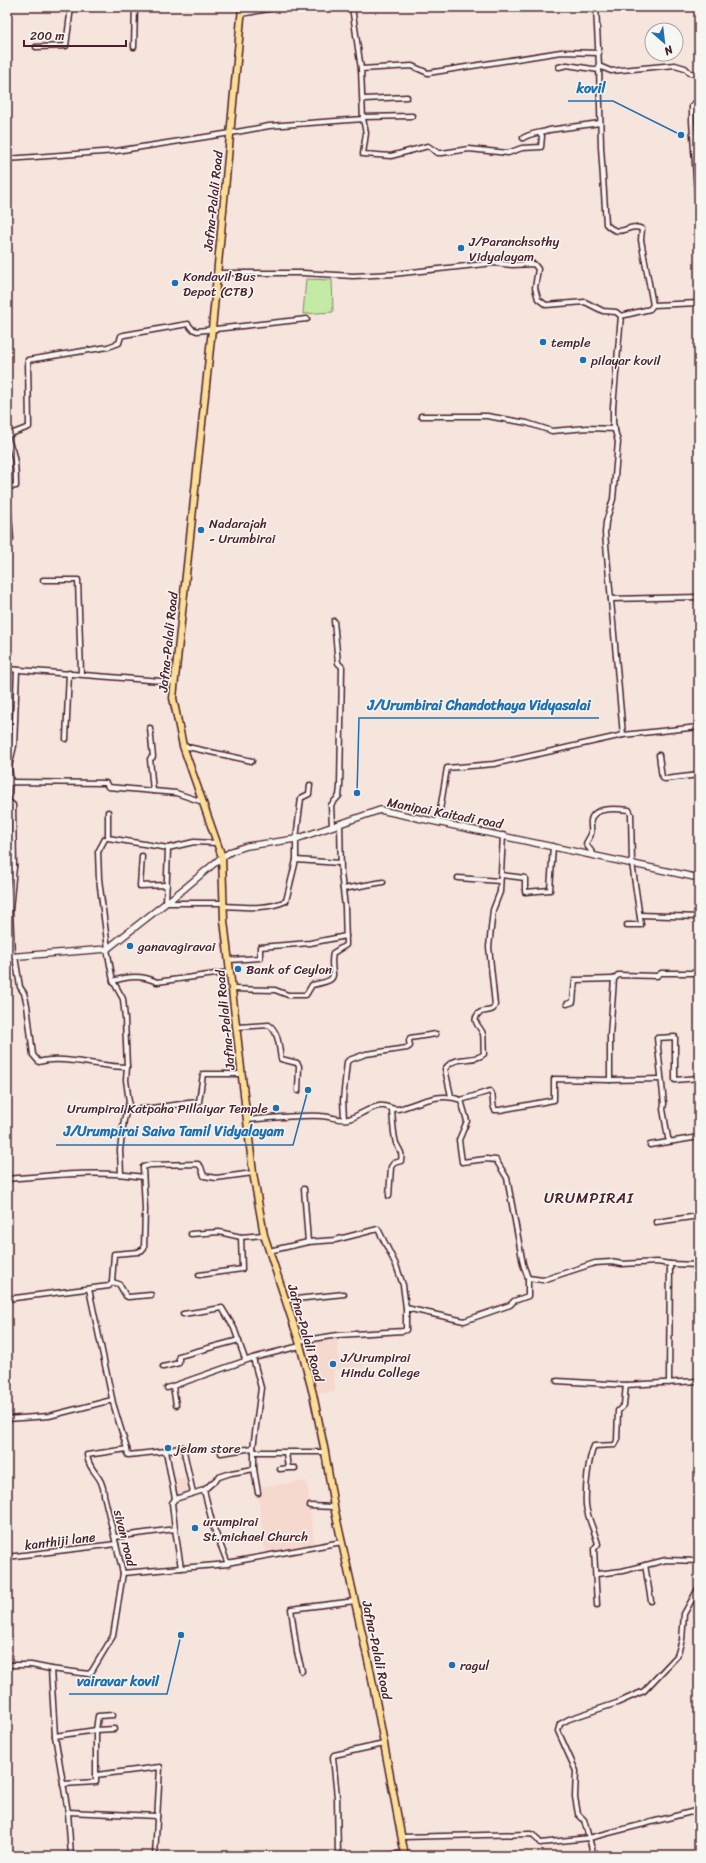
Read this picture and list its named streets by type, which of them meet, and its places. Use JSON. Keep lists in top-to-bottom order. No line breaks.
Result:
{"streets":{"main road":["Jafna-Palali Road","Manipai Kaitadi road"],"street":["sivan road","kanthiji lane"]},"crossings":[["Jafna-Palali Road","Manipai Kaitadi road"],["sivan road","kanthiji lane"]],"districts":["URUMPIRAI"],"places":["kovil","J/Paranchsothy Vidyalayam","Kondavil Bus Depot (CTB)","temple","pilayar kovil","Nadarajah - Urumbirai","J/Urumbirai Chandothaya Vidyasalai","ganavagiravai","Bank of Ceylon","J/Urumpirai Saiva Tamil Vidyalayam","Urumpirai Katpaha Pillaiyar Temple","J/Urumpirai Hindu College","jelam store","urumpirai St.michael Church","vairavar kovil","ragul"],"scale_bar":"200 m","north":"bottom right"}
